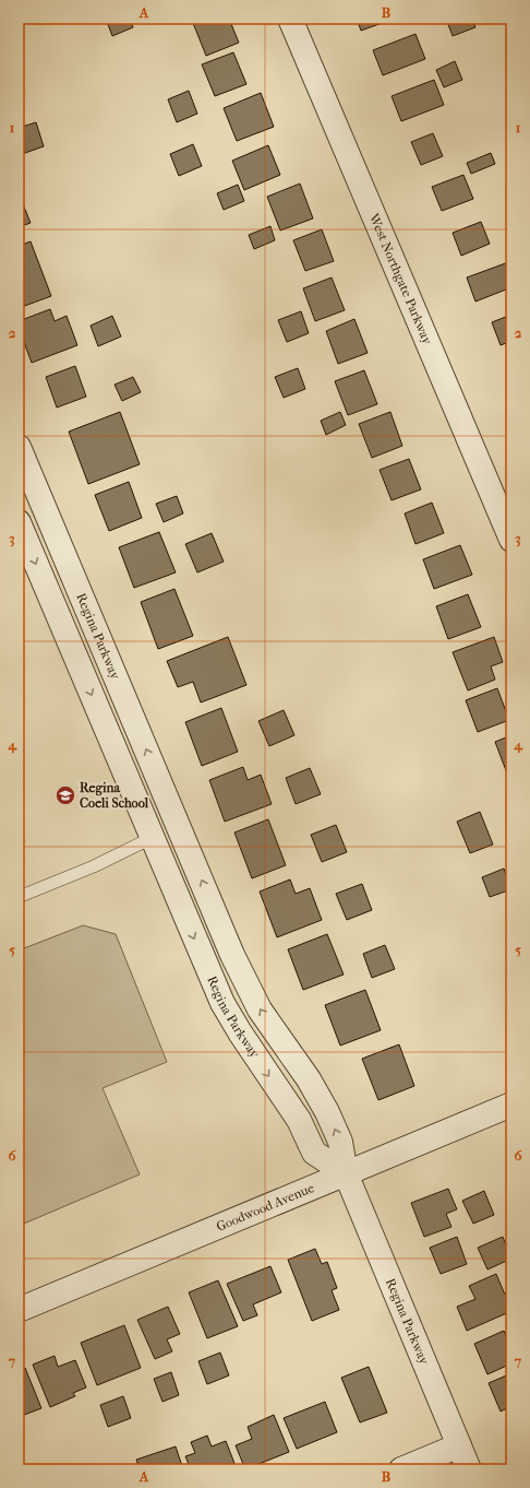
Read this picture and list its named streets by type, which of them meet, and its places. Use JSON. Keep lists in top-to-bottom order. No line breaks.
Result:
{"streets":{"street":["West Northgate Parkway","Regina Parkway","Goodwood Avenue"]},"crossings":[["Regina Parkway","Goodwood Avenue"]],"places":{"school or university":["Regina Coeli School"]},"grid":{"columns":["A","B"],"rows":["1","2","3","4","5","6","7"]}}
